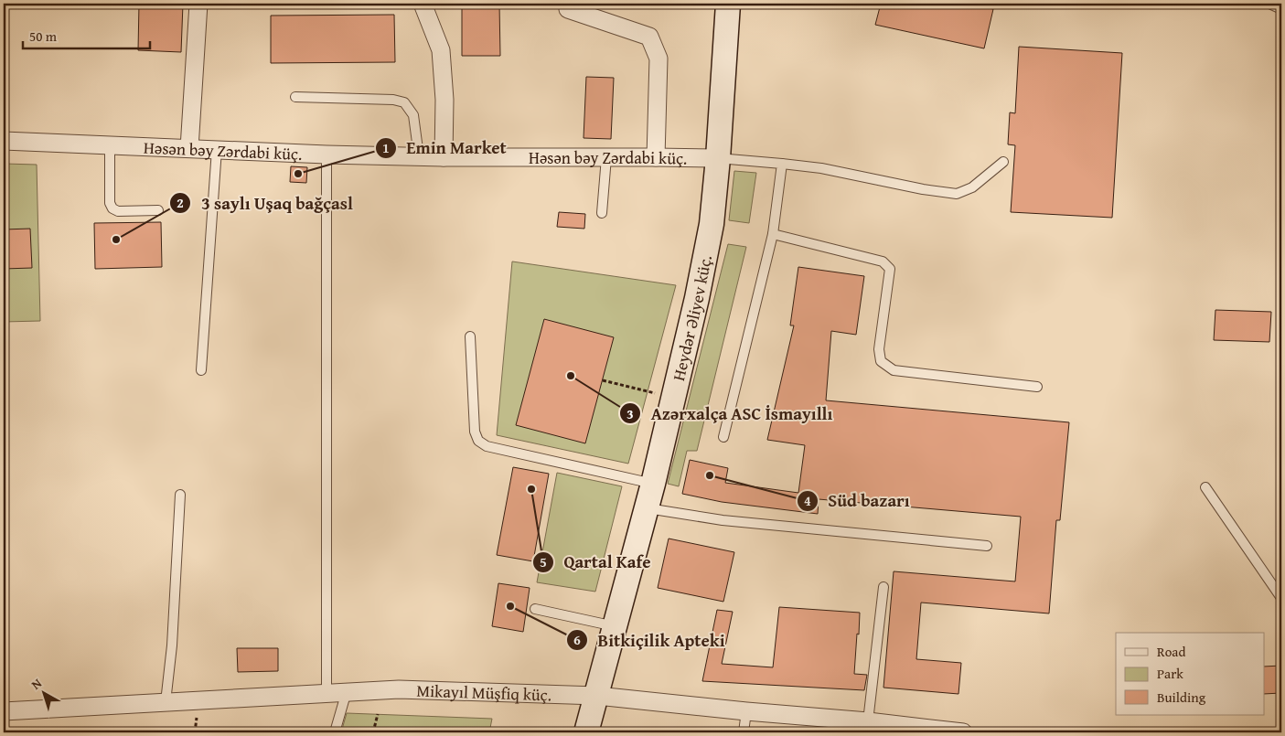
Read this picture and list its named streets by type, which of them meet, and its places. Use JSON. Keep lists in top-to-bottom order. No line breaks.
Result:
{"streets":{"main road":["Heydər Əliyev küç."],"street":["Həsən bəy Zərdabi küç.","Mikayıl Müşfiq küç."]},"crossings":[["Həsən bəy Zərdabi küç.","Heydər Əliyev küç."],["Heydər Əliyev küç.","Mikayıl Müşfiq küç."]],"places":["Emin Market","3 saylı Uşaq bağçasl","Azərxalça ASC İsmayıllı","Süd bazarı","Qartal Kafe","Bitkiçilik Apteki"],"legend":["Road","Park","Building"],"scale_bar":"50 m","north":"top left"}
